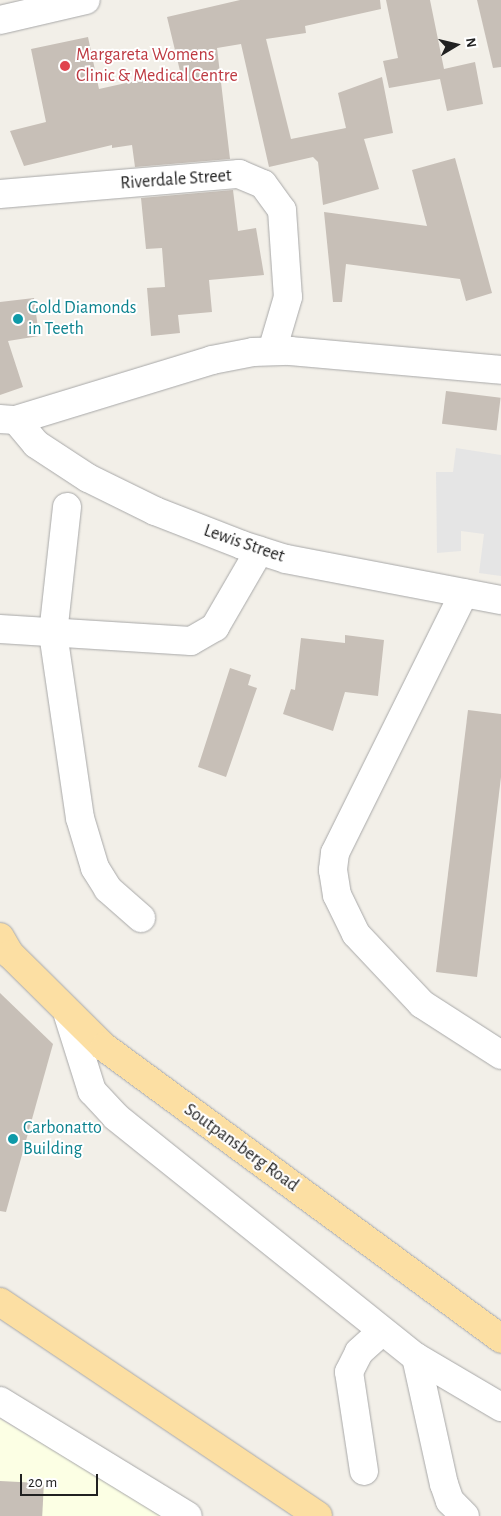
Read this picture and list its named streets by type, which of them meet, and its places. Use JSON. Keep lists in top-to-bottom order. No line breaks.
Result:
{"streets":{"main road":["Soutpansberg Road"],"street":["Riverdale Street","Lewis Street"]},"crossings":[["Riverdale Street","Lewis Street"]],"places":["Margareta Womens Clinic & Medical Centre","Gold Diamonds in Teeth","Carbonatto Building"],"scale_bar":"20 m","north":"right"}
